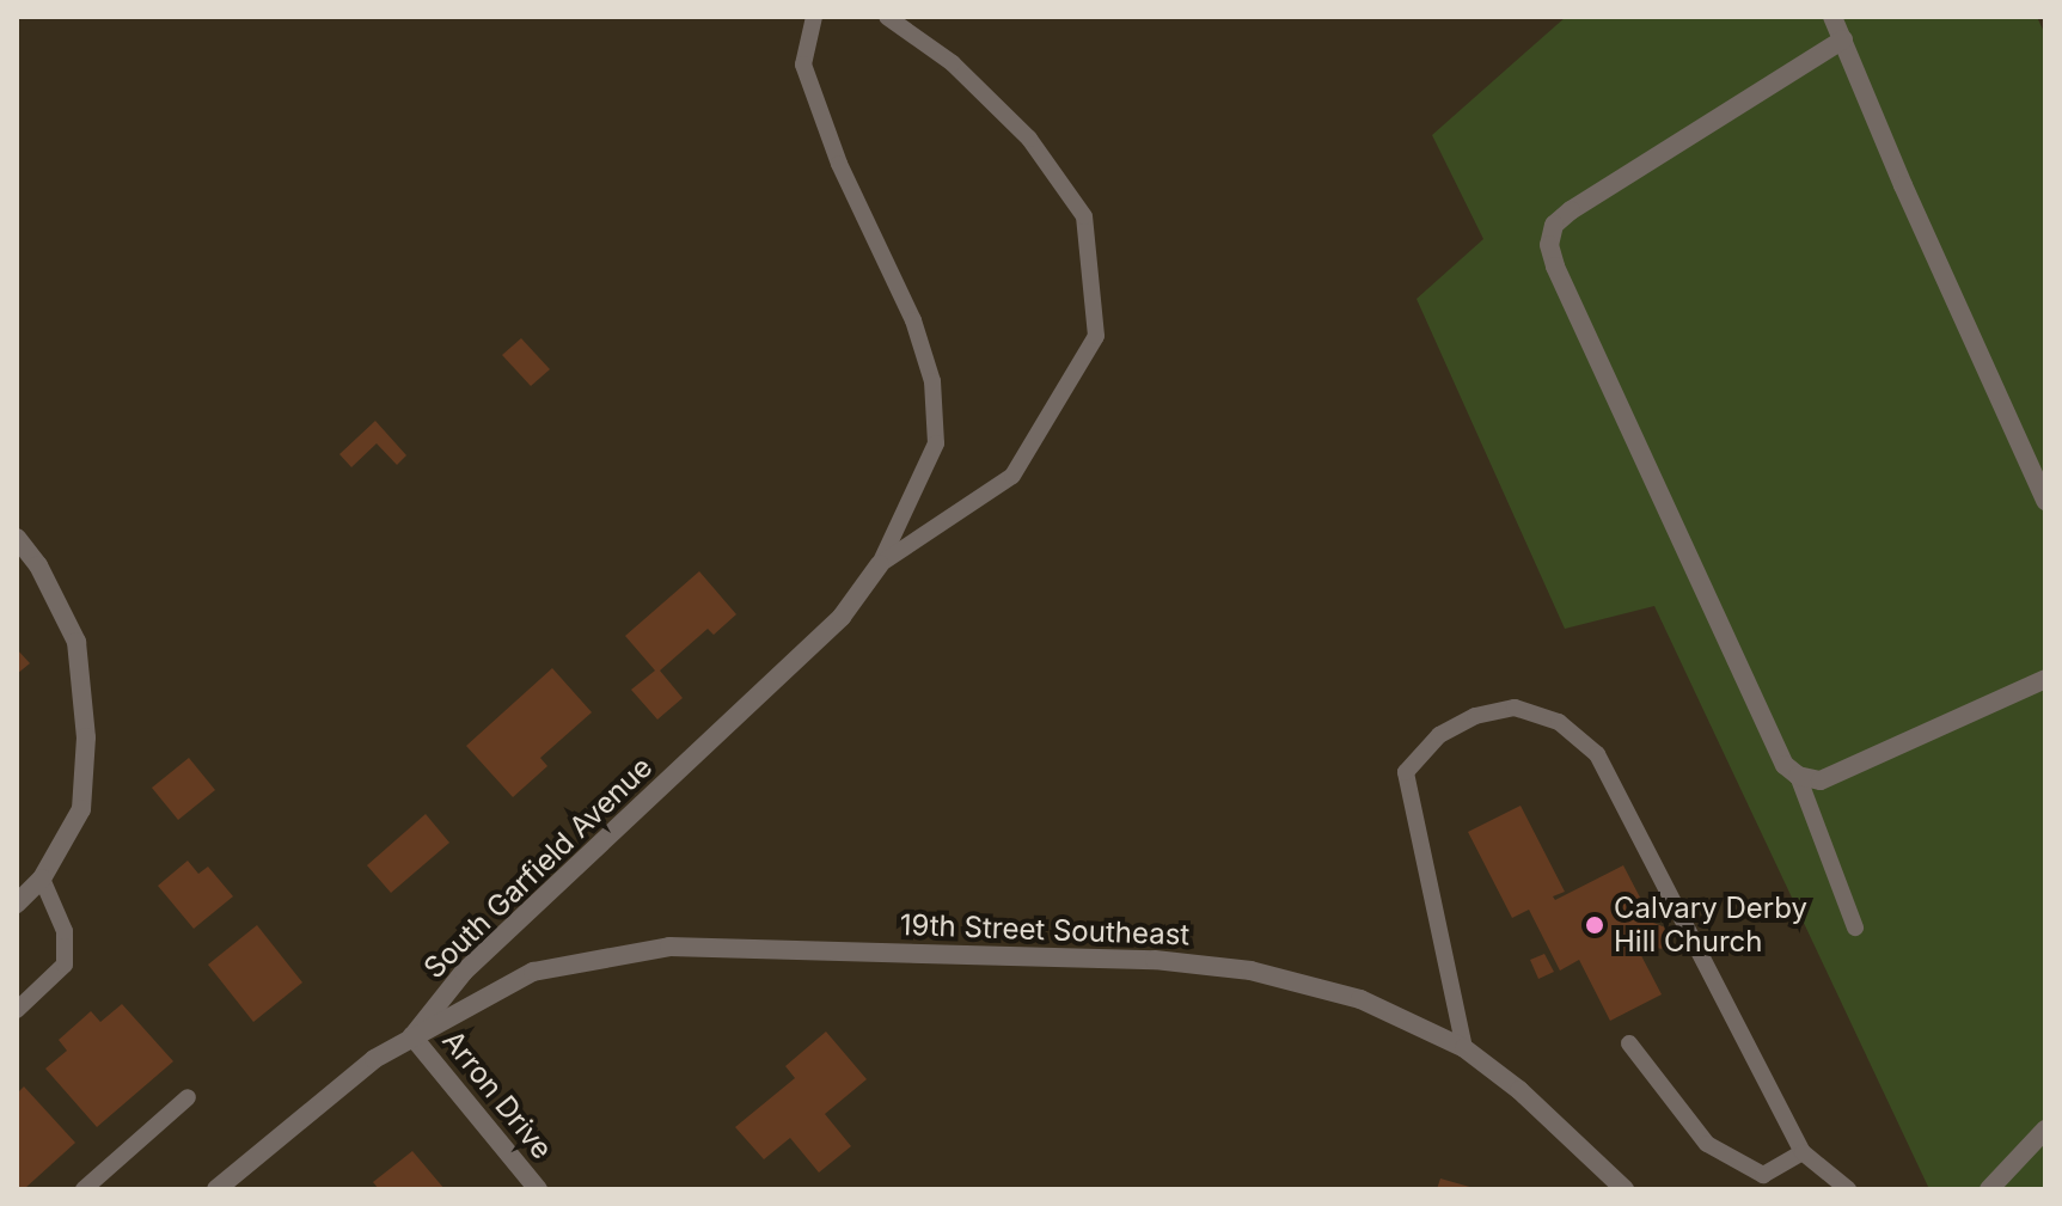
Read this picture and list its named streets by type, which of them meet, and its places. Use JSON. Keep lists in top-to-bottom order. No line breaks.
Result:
{"streets":{"street":["South Garfield Avenue","19th Street Southeast","Arron Drive"]},"crossings":[["South Garfield Avenue","19th Street Southeast"],["South Garfield Avenue","Arron Drive"],["19th Street Southeast","Arron Drive"]],"places":["Calvary Derby Hill Church"]}
